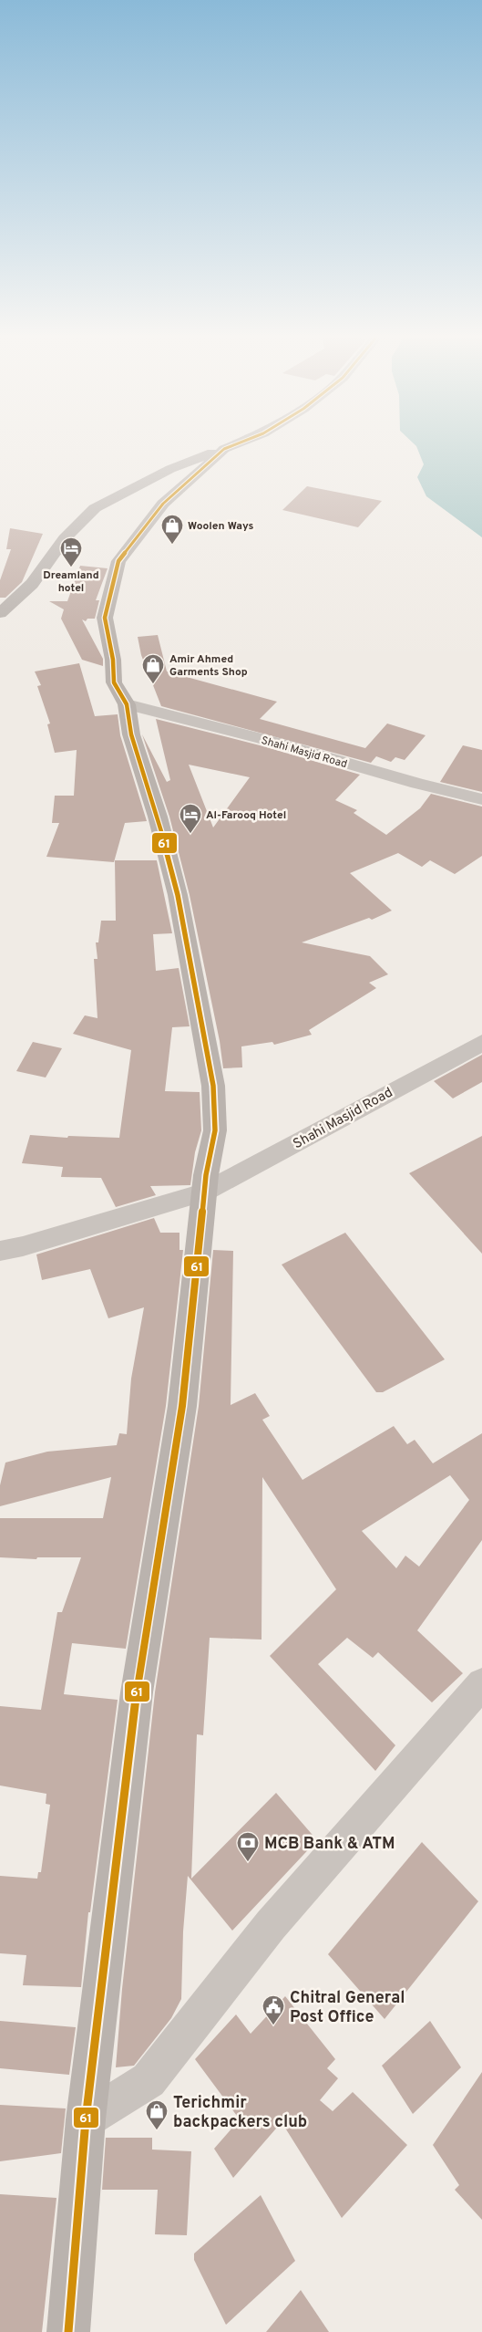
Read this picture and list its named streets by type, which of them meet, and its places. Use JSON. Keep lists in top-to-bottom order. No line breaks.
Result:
{"streets":{"street":["Shahi Masjid Road"]},"places":{"shop":["Woolen Ways","Amir Ahmed Garments Shop","Terichmir backpackers club"],"hotel":["Dreamland hotel","Al-Farooq Hotel"],"bank":["MCB Bank & ATM"],"public building":["Chitral General Post Office"]},"lines":["transit line 61"]}
